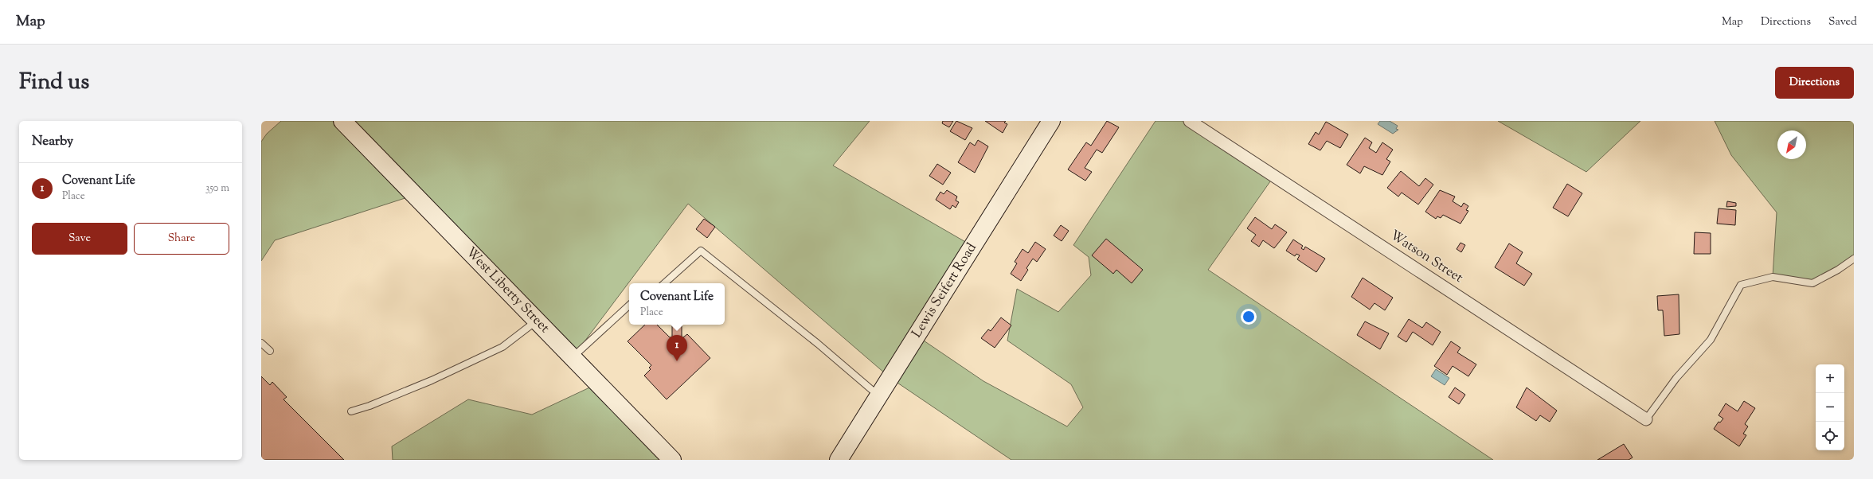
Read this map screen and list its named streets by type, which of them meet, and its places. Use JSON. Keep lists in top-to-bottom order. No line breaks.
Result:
{"streets":{"main road":["West Liberty Street","Lewis Seifert Road"],"street":["Watson Street"]},"north":"bottom left","page":{"header":"Map","nav":["Map","Directions","Saved"],"title":"Find us","buttons":["Directions",["Save","Share"]],"heading":"Nearby","list":[{"mark":"1","name":"Covenant Life","note":"Place","value":"350 m"}],"popup":["Covenant Life","Place"],"pins":"1","map_buttons":["+","−"]}}
